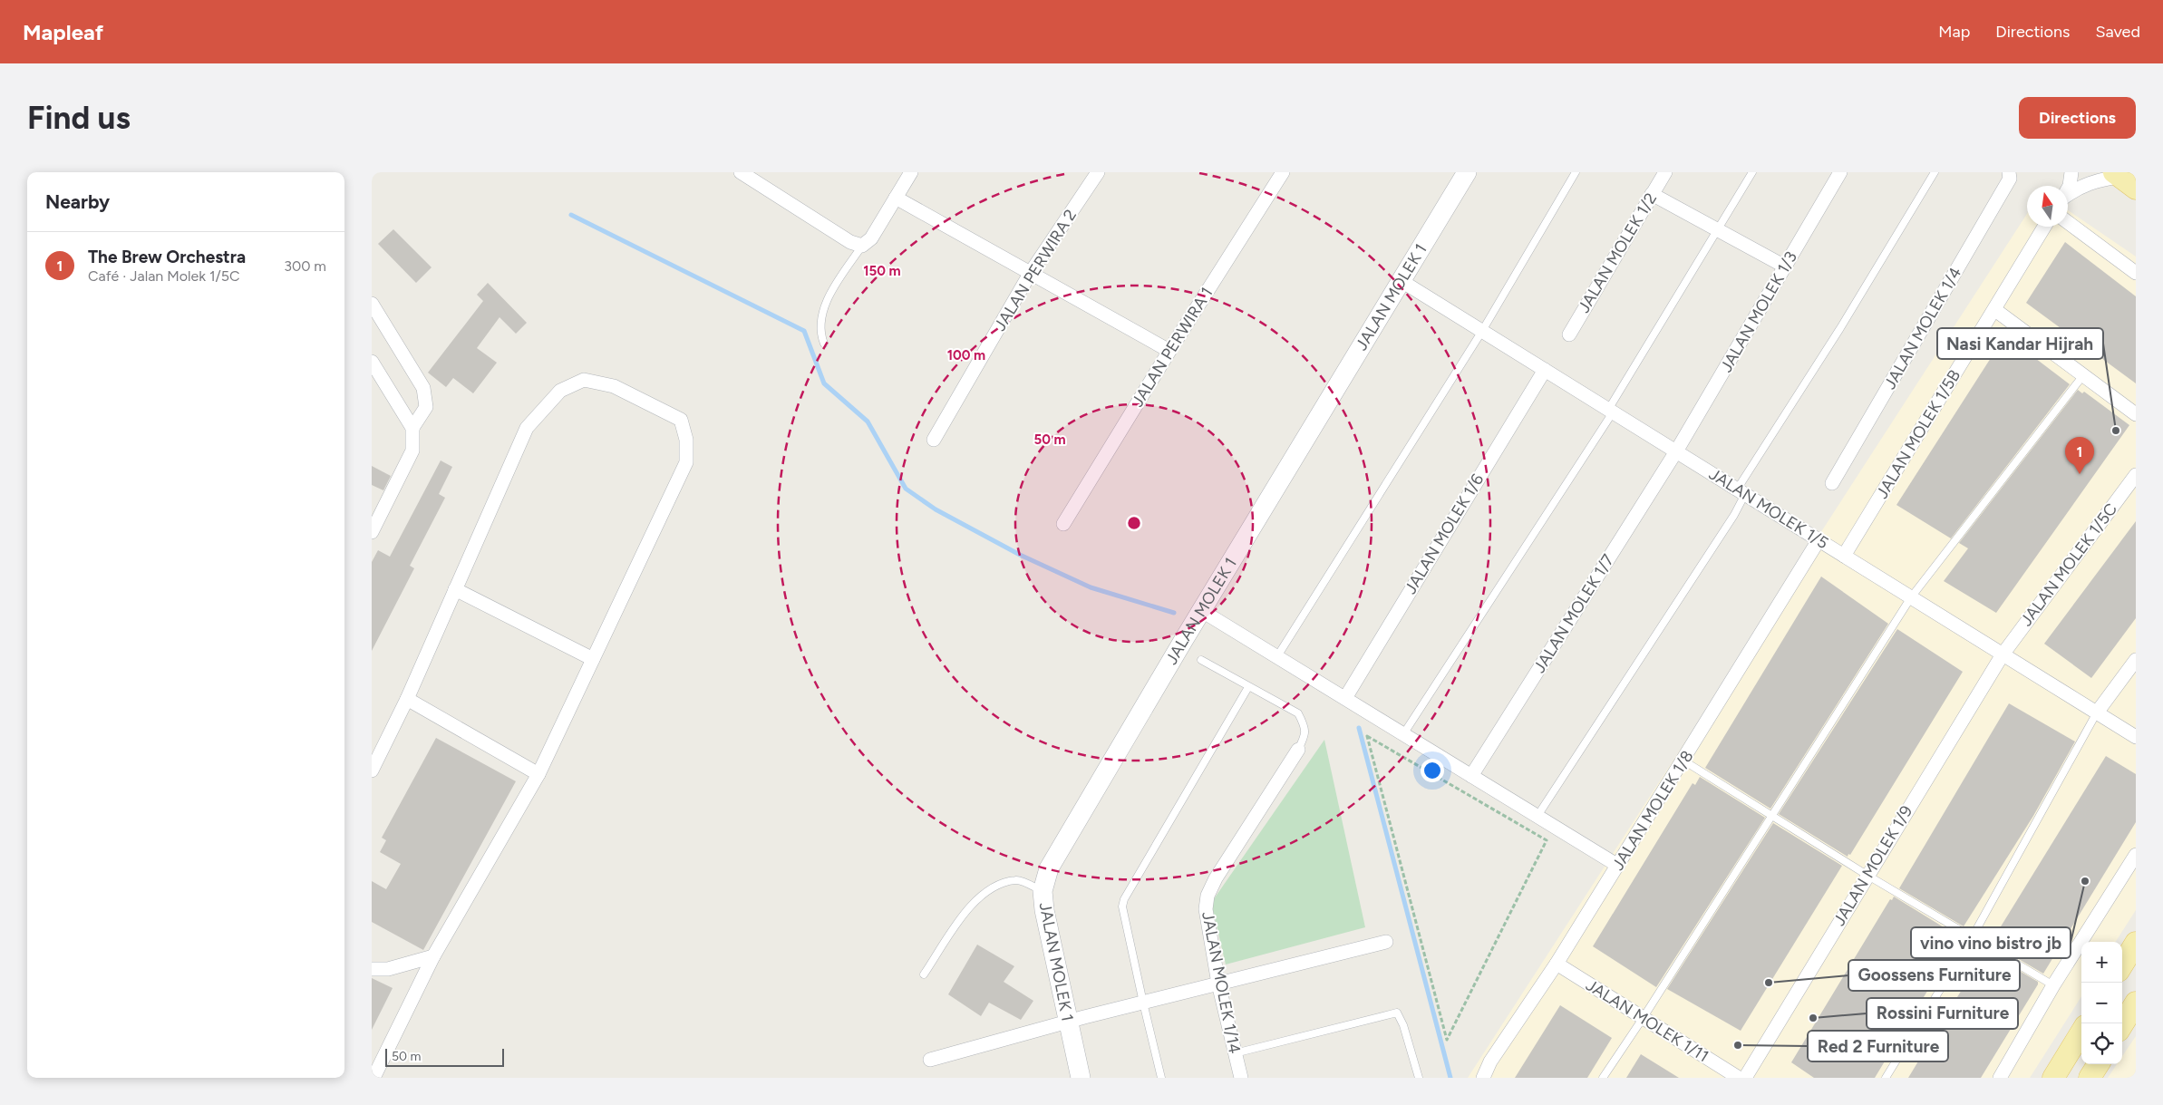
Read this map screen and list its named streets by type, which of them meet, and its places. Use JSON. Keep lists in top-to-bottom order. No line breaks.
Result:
{"streets":{"street":["JALAN MOLEK 1/2","JALAN PERWIRA 2","JALAN MOLEK 1","JALAN MOLEK 1/3","JALAN MOLEK 1/4","JALAN PERWIRA 1","JALAN MOLEK 1/5B","JALAN MOLEK 1/5","JALAN MOLEK 1/6","JALAN MOLEK 1/5C","JALAN MOLEK 1/7","JALAN MOLEK 1/8","JALAN MOLEK 1/9","JALAN MOLEK 1/14","JALAN MOLEK 1/11"]},"crossings":[["JALAN MOLEK 1","JALAN MOLEK 1/5"],["JALAN MOLEK 1/3","JALAN MOLEK 1/5"],["JALAN MOLEK 1/3","JALAN MOLEK 1/7"],["JALAN MOLEK 1/5B","JALAN MOLEK 1/5"],["JALAN MOLEK 1/5","JALAN MOLEK 1/6"],["JALAN MOLEK 1/5","JALAN MOLEK 1/5C"],["JALAN MOLEK 1/5","JALAN MOLEK 1/7"],["JALAN MOLEK 1/5","JALAN MOLEK 1/8"],["JALAN MOLEK 1/5","JALAN MOLEK 1/9"],["JALAN MOLEK 1/5C","JALAN MOLEK 1/9"],["JALAN MOLEK 1/8","JALAN MOLEK 1/11"]],"places":["Nasi Kandar Hijrah","vino vino bistro jb","Goossens Furniture","Rossini Furniture","Red 2 Furniture"],"scale_bar":"50 m","north":"top","page":{"header":"Mapleaf","nav":["Map","Directions","Saved"],"buttons":"Directions","title":"Find us","heading":"Nearby","list":[{"mark":"1","name":"The Brew Orchestra","note":"Café · Jalan Molek 1/5C","value":"300 m"}],"pins":"1","map_buttons":["+","−"],"scale":"50 m"},"rings":["150 m","100 m","50 m"]}
